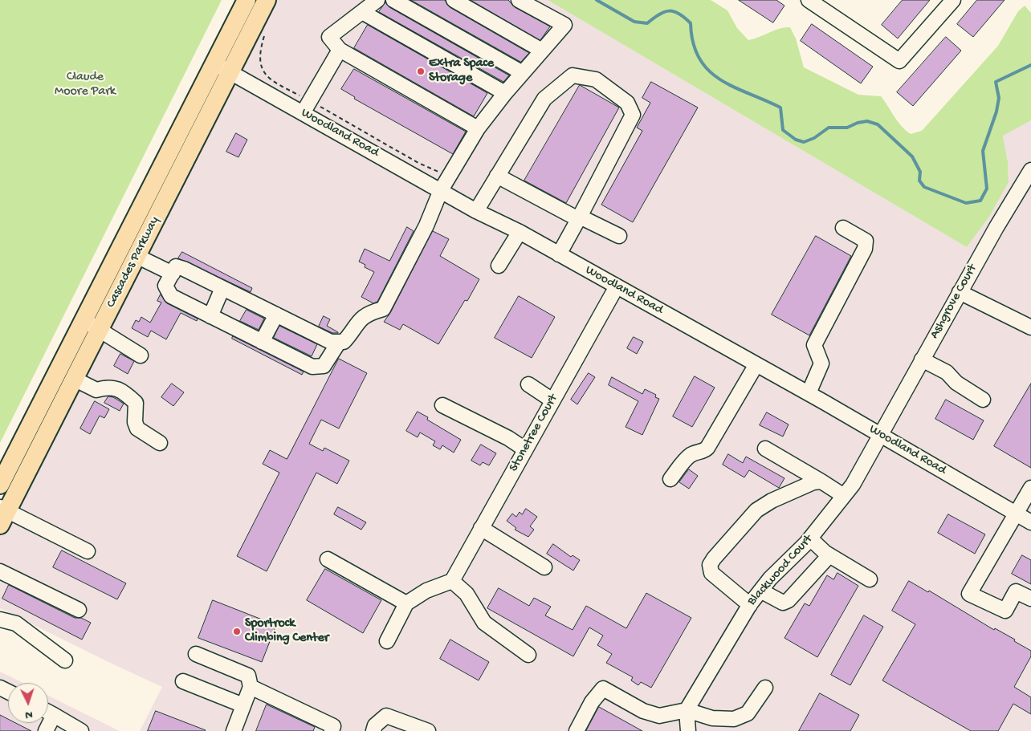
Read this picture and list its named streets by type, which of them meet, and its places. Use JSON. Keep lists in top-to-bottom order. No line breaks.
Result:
{"streets":{"main road":["Cascades Parkway"],"street":["Woodland Road","Ashgrove Court","Stonetree Court","Blackwood Court"]},"crossings":[["Woodland Road","Cascades Parkway"],["Woodland Road","Ashgrove Court"],["Woodland Road","Stonetree Court"],["Woodland Road","Blackwood Court"],["Ashgrove Court","Blackwood Court"]],"parks":["Claude Moore Park"],"places":["Extra Space Storage","Sportrock Climbing Center"],"north":"bottom"}
